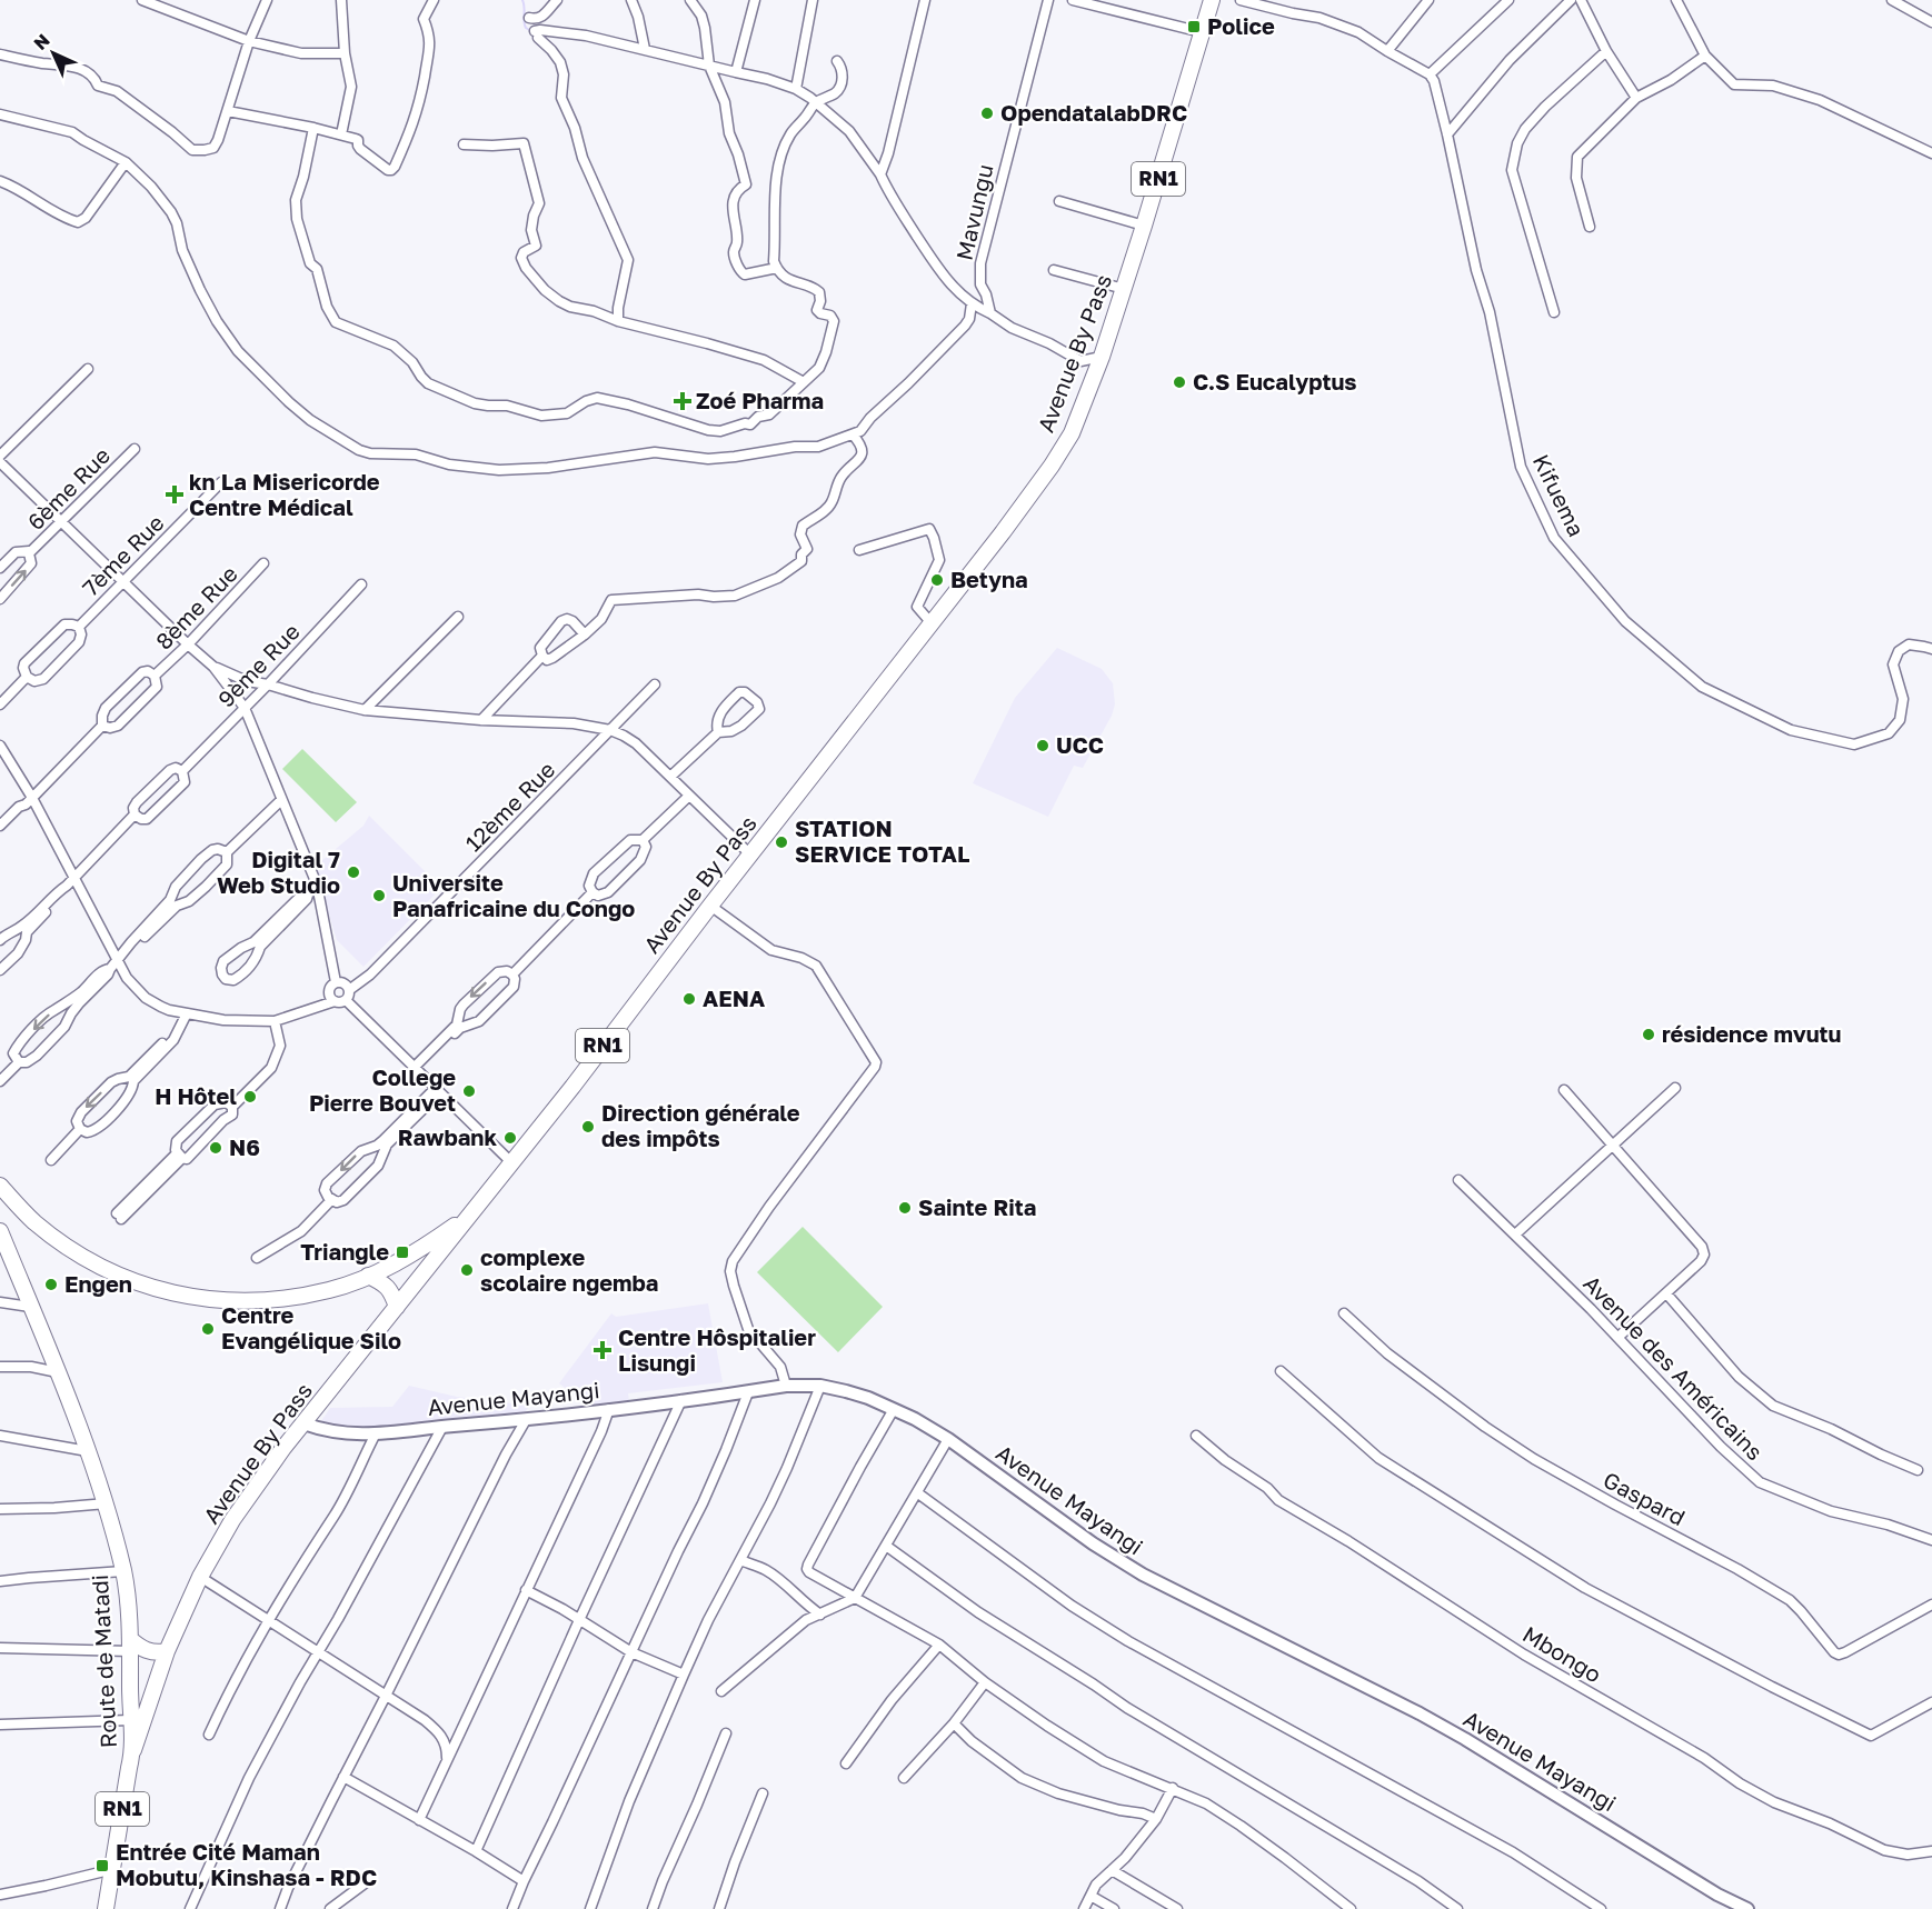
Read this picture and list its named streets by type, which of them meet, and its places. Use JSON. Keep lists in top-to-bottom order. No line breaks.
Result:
{"streets":{"highway":["RN1","Avenue By Pass","Route de Matadi"],"street":["Mavungu","6ème Rue","Kifuema","7ème Rue","8ème Rue","9ème Rue","12ème Rue","Avenue des Américains","Avenue Mayangi","Gaspard","Mbongo"]},"crossings":[["Avenue By Pass","Avenue Mayangi"],["Avenue By Pass","Route de Matadi"]],"places":{"transit":["Police","Triangle","Entrée Cité Maman Mobutu, Kinshasa - RDC"],"other":["OpendatalabDRC","C.S Eucalyptus","Betyna","UCC","STATION SERVICE TOTAL","Digital 7 Web Studio","Universite Panafricaine du Congo","AENA","résidence mvutu","College Pierre Bouvet","H Hôtel","Direction générale des impôts","Rawbank","N6","Sainte Rita","complexe scolaire ngemba","Engen","Centre Evangélique Silo"],"health":["Zoé Pharma","kn La Misericorde Centre Médical","Centre Hôspitalier Lisungi"]},"north":"top left"}
